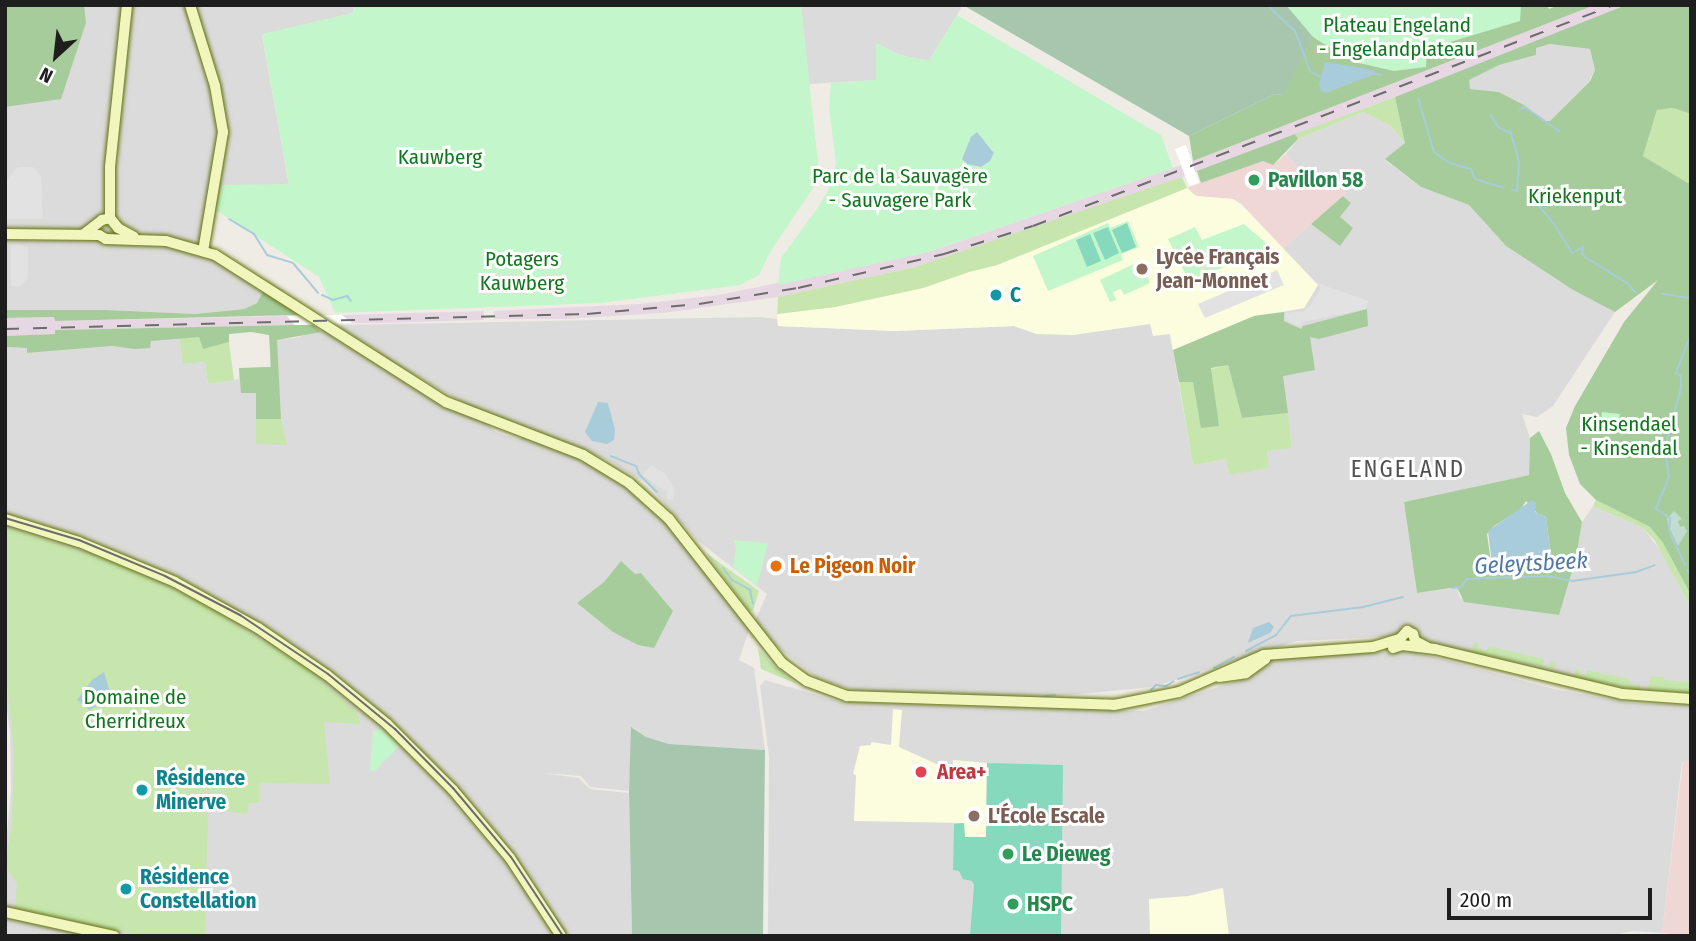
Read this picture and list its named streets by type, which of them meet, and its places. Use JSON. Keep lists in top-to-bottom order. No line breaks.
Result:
{"districts":["ENGELAND"],"water":["Geleytsbeek"],"parks":["Plateau Engeland - Engelandplateau","Kauwberg","Parc de la Sauvagère - Sauvagere Park","Kriekenput","Potagers Kauwberg","Kinsendael - Kinsendal","Domaine de Cherridreux"],"places":["Pavillon 58","Lycée Français Jean-Monnet","C","Le Pigeon Noir","Area+","Résidence Minerve","L'École Escale","Le Dieweg","Résidence Constellation","HSPC"],"scale_bar":"200 m","north":"bottom left"}
